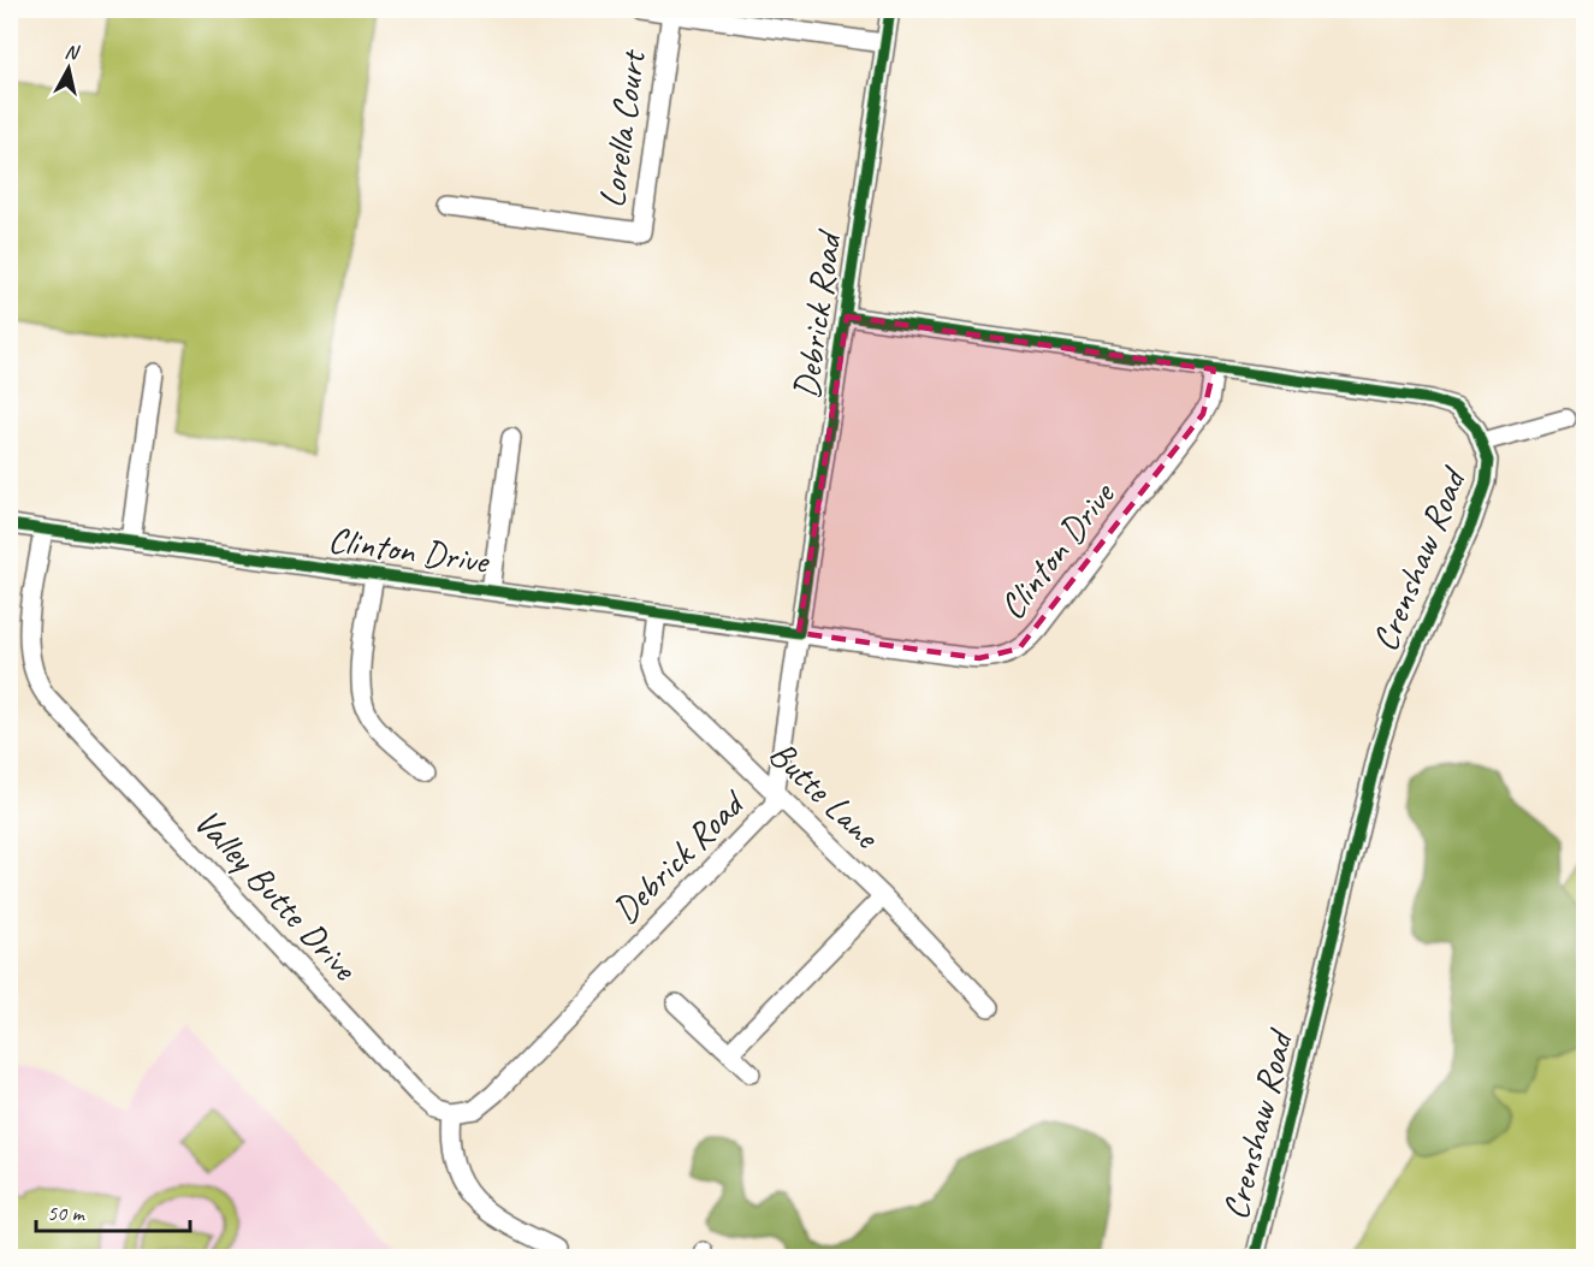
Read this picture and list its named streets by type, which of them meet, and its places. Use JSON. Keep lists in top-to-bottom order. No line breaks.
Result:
{"streets":{"street":["Lorella Court","Debrick Road","Clinton Drive","Crenshaw Road","Butte Lane","Valley Butte Drive"]},"crossings":[["Debrick Road","Clinton Drive"],["Debrick Road","Crenshaw Road"],["Debrick Road","Butte Lane"],["Debrick Road","Valley Butte Drive"],["Clinton Drive","Crenshaw Road"],["Clinton Drive","Butte Lane"],["Clinton Drive","Valley Butte Drive"]],"scale_bar":"50 m","north":"top"}
